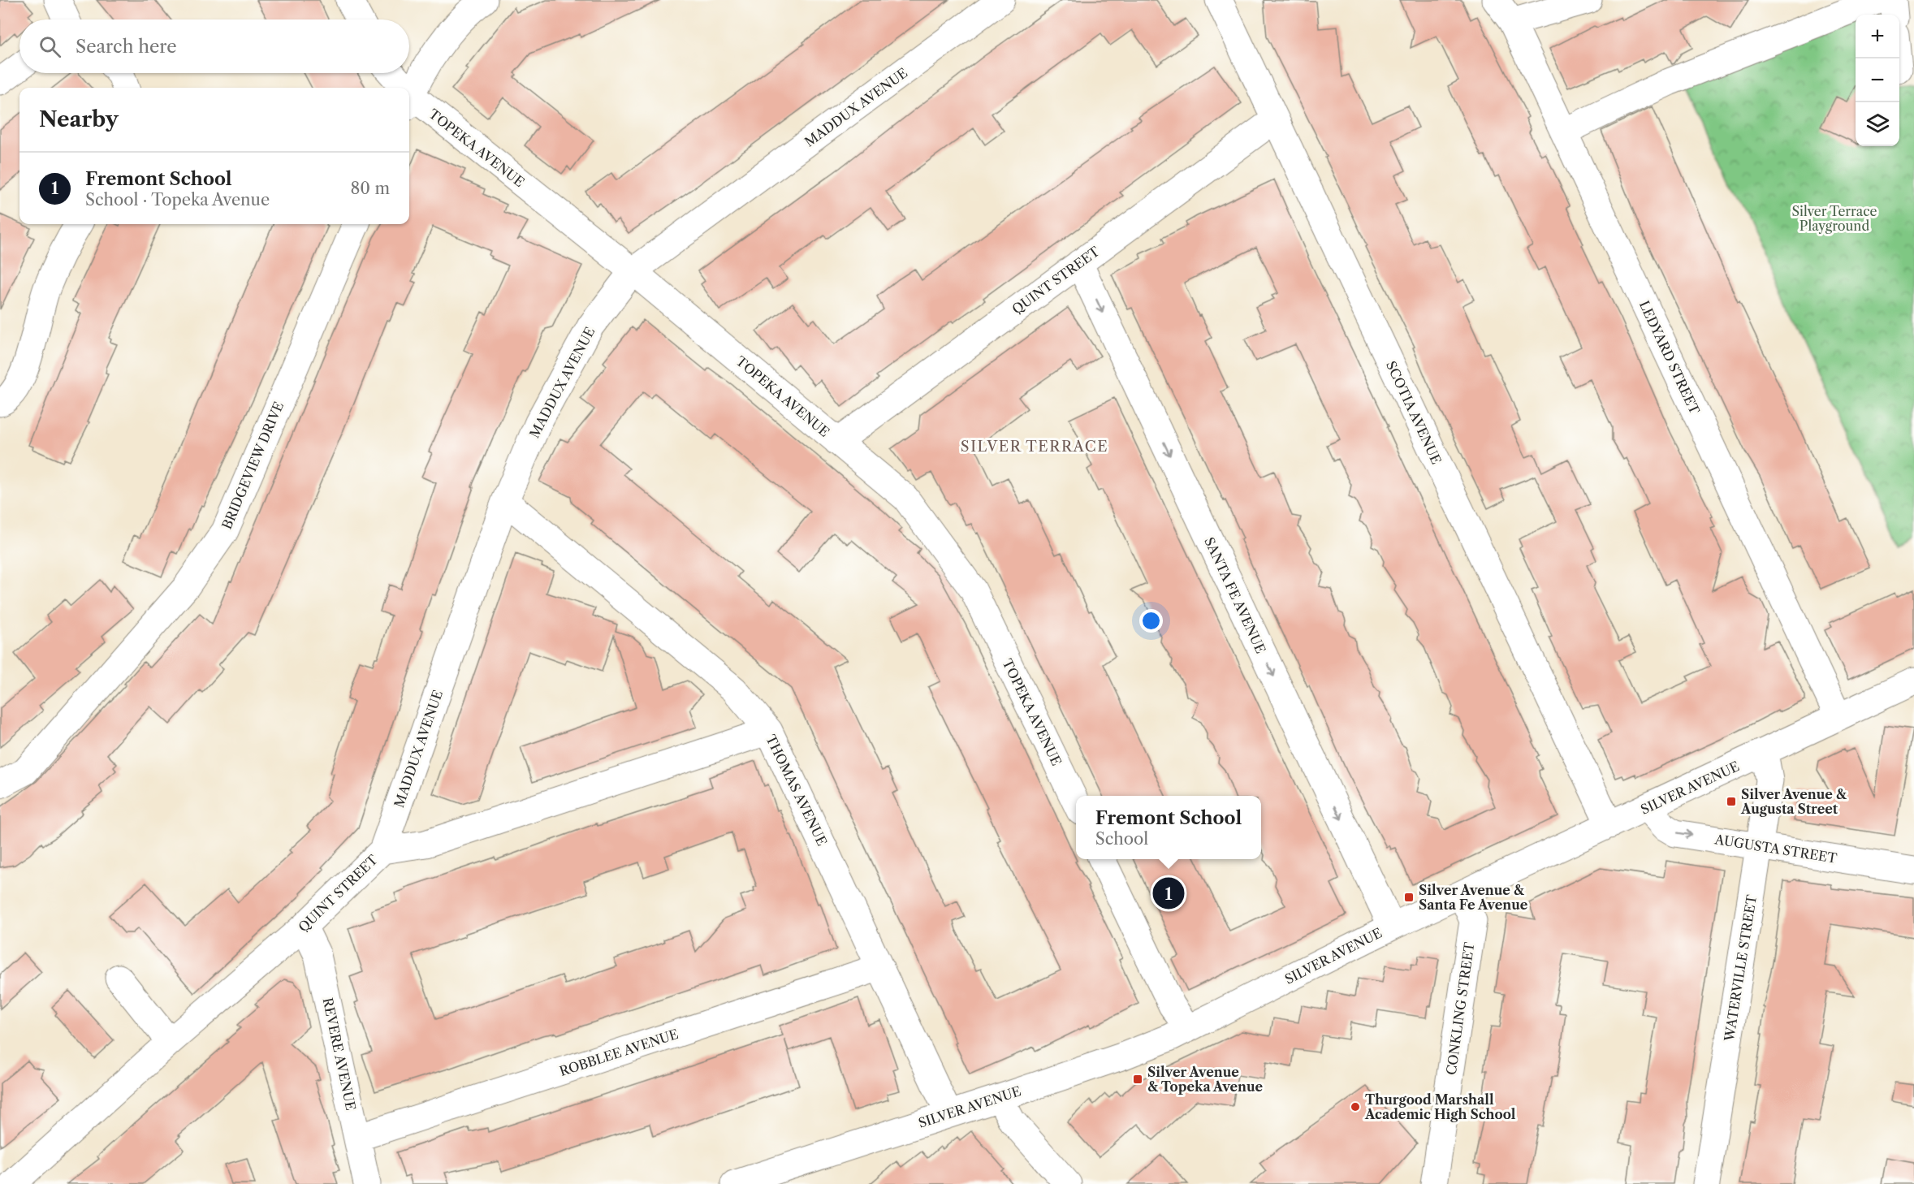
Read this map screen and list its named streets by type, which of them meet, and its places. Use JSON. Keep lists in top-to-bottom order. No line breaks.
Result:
{"streets":{"street":["MADDUX AVENUE","TOPEKA AVENUE","QUINT STREET","LEDYARD STREET","SCOTIA AVENUE","BRIDGEVIEW DRIVE","SANTA FE AVENUE","SILVER AVENUE","THOMAS AVENUE","AUGUSTA STREET","WATERVILLE STREET","CONKLING STREET","ROBBLEE AVENUE","REVERE AVENUE"]},"crossings":[["MADDUX AVENUE","TOPEKA AVENUE"],["MADDUX AVENUE","QUINT STREET"],["MADDUX AVENUE","THOMAS AVENUE"],["TOPEKA AVENUE","QUINT STREET"],["QUINT STREET","SCOTIA AVENUE"],["QUINT STREET","SANTA FE AVENUE"],["QUINT STREET","THOMAS AVENUE"],["QUINT STREET","REVERE AVENUE"],["LEDYARD STREET","SILVER AVENUE"],["SCOTIA AVENUE","SILVER AVENUE"],["SANTA FE AVENUE","SILVER AVENUE"],["SILVER AVENUE","THOMAS AVENUE"],["SILVER AVENUE","AUGUSTA STREET"],["SILVER AVENUE","WATERVILLE STREET"],["SILVER AVENUE","CONKLING STREET"],["THOMAS AVENUE","ROBBLEE AVENUE"],["AUGUSTA STREET","WATERVILLE STREET"],["ROBBLEE AVENUE","REVERE AVENUE"]],"one_way":["SANTA FE AVENUE","AUGUSTA STREET"],"districts":["SILVER TERRACE"],"parks":["Silver Terrace Playground"],"places":{"transit":["Silver Avenue & Augusta Street","Silver Avenue & Santa Fe Avenue","Silver Avenue & Topeka Avenue"],"other":["Thurgood Marshall Academic High School"]},"page":{"map_buttons":["+","−"],"search":"Search here","heading":"Nearby","list":[{"mark":"1","name":"Fremont School","note":"School · Topeka Avenue","value":"80 m"}],"popup":["Fremont School","School"],"pins":"1"}}
